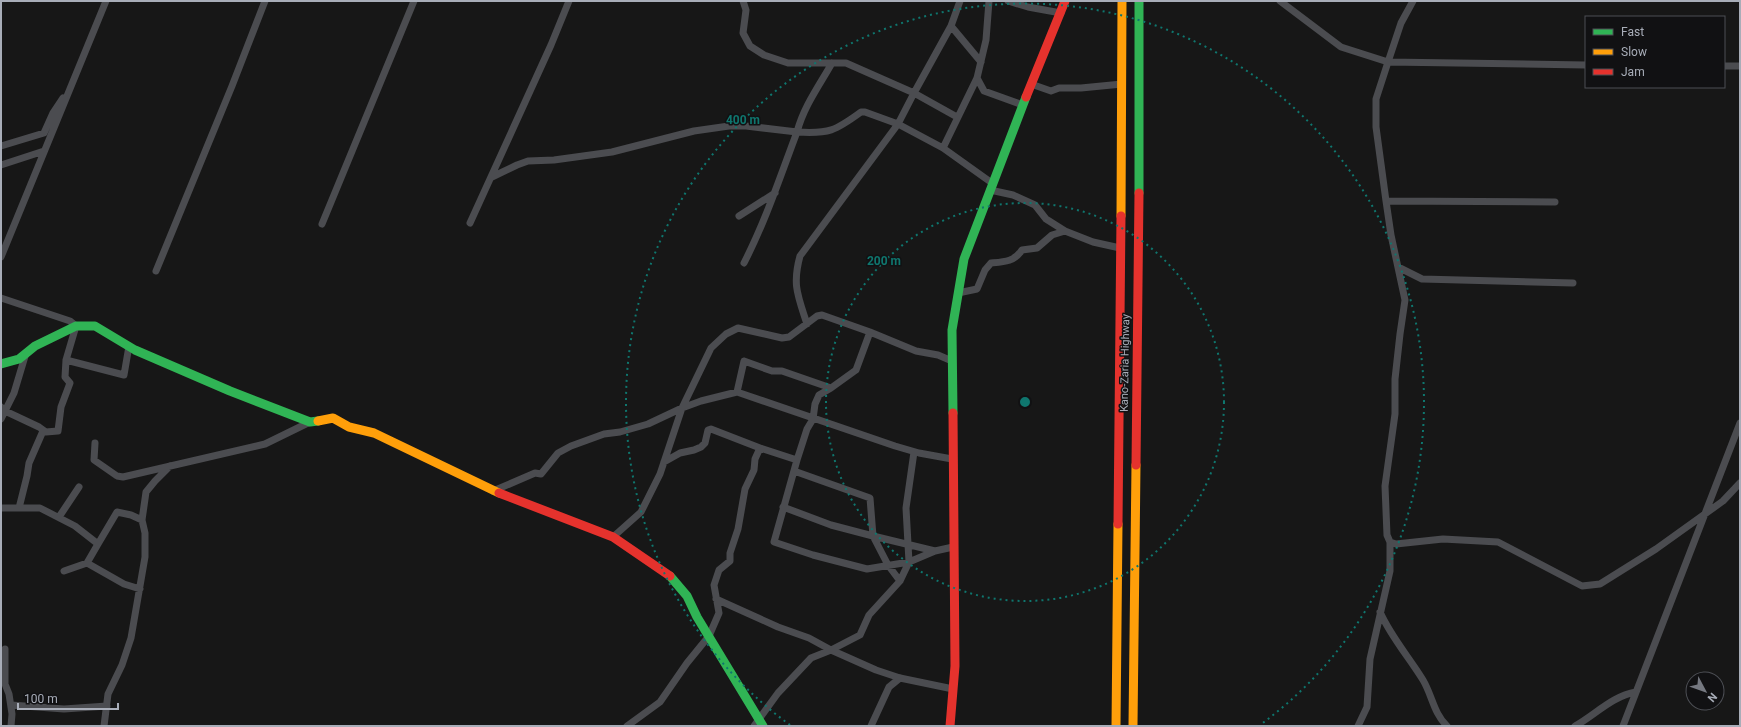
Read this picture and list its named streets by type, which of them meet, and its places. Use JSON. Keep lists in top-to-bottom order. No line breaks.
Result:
{"streets":{"main road":["Kano-Zaria Highway"]},"legend":["Fast","Slow","Jam"],"scale_bar":"100 m","north":"bottom right","rings":["400 m","200 m"]}
